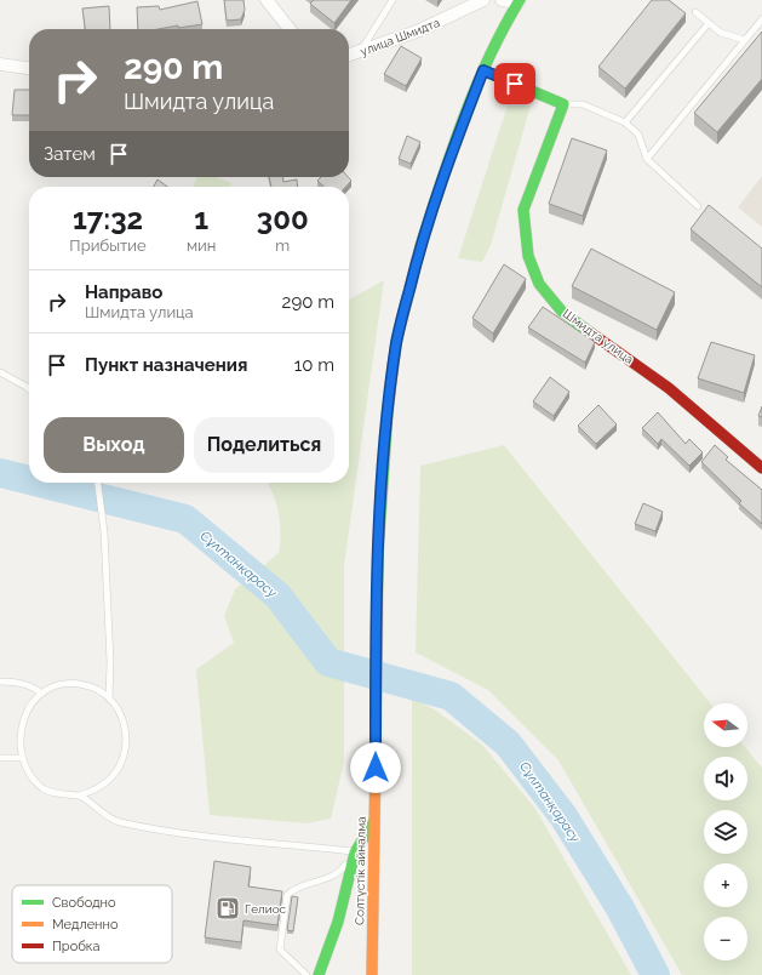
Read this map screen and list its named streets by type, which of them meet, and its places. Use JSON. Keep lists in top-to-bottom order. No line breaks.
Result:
{"streets":{"main road":["Шмидта улица","Солтүстік айналма"],"street":["улица Шмидта"]},"water":["Сұлтанқарасу"],"places":{"fuel station":["Гелиос"]},"legend":["Свободно","Медленно","Пробка"],"north":"left","page":{"turn":["290 m","Шмидта улица"],"then":"Затем","eta":["17:32","Прибытие","1","мин","300","m"],"list":[{"name":"Направо","note":"Шмидта улица","value":"290 m"},{"name":"Пункт назначения","value":"10 m"}],"buttons":["Выход","Поделиться"],"map_buttons":["+","−"]}}
